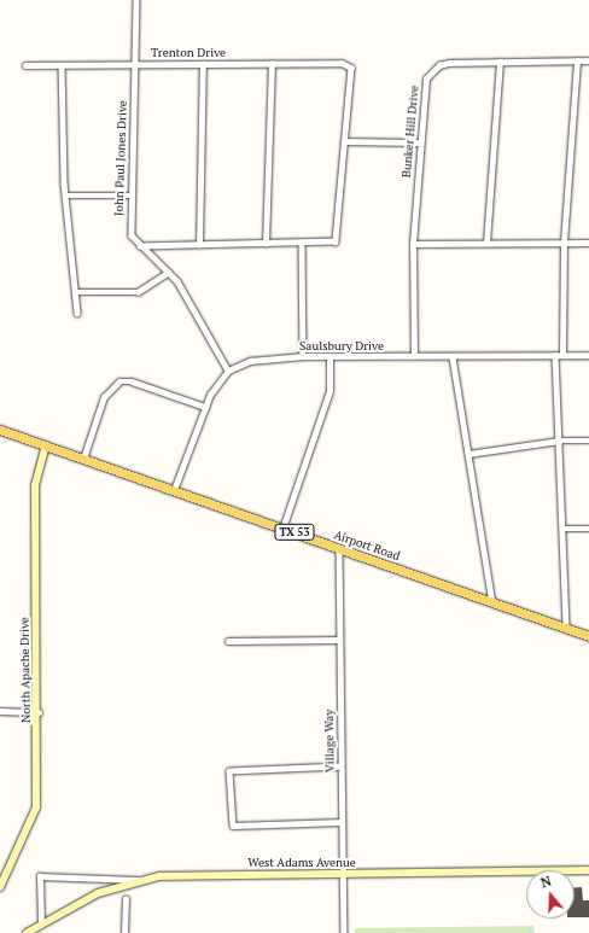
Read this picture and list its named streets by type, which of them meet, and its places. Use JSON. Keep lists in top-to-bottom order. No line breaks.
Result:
{"streets":{"main road":["TX 53","Airport Road","North Apache Drive","West Adams Avenue"],"street":["Trenton Drive","Bunker Hill Drive","John Paul Jones Drive","Saulsbury Drive","Village Way"]},"crossings":[["Trenton Drive","John Paul Jones Drive"],["Bunker Hill Drive","Saulsbury Drive"],["John Paul Jones Drive","Saulsbury Drive"],["Airport Road","North Apache Drive"],["Airport Road","Village Way"],["Village Way","West Adams Avenue"]],"north":"top"}
